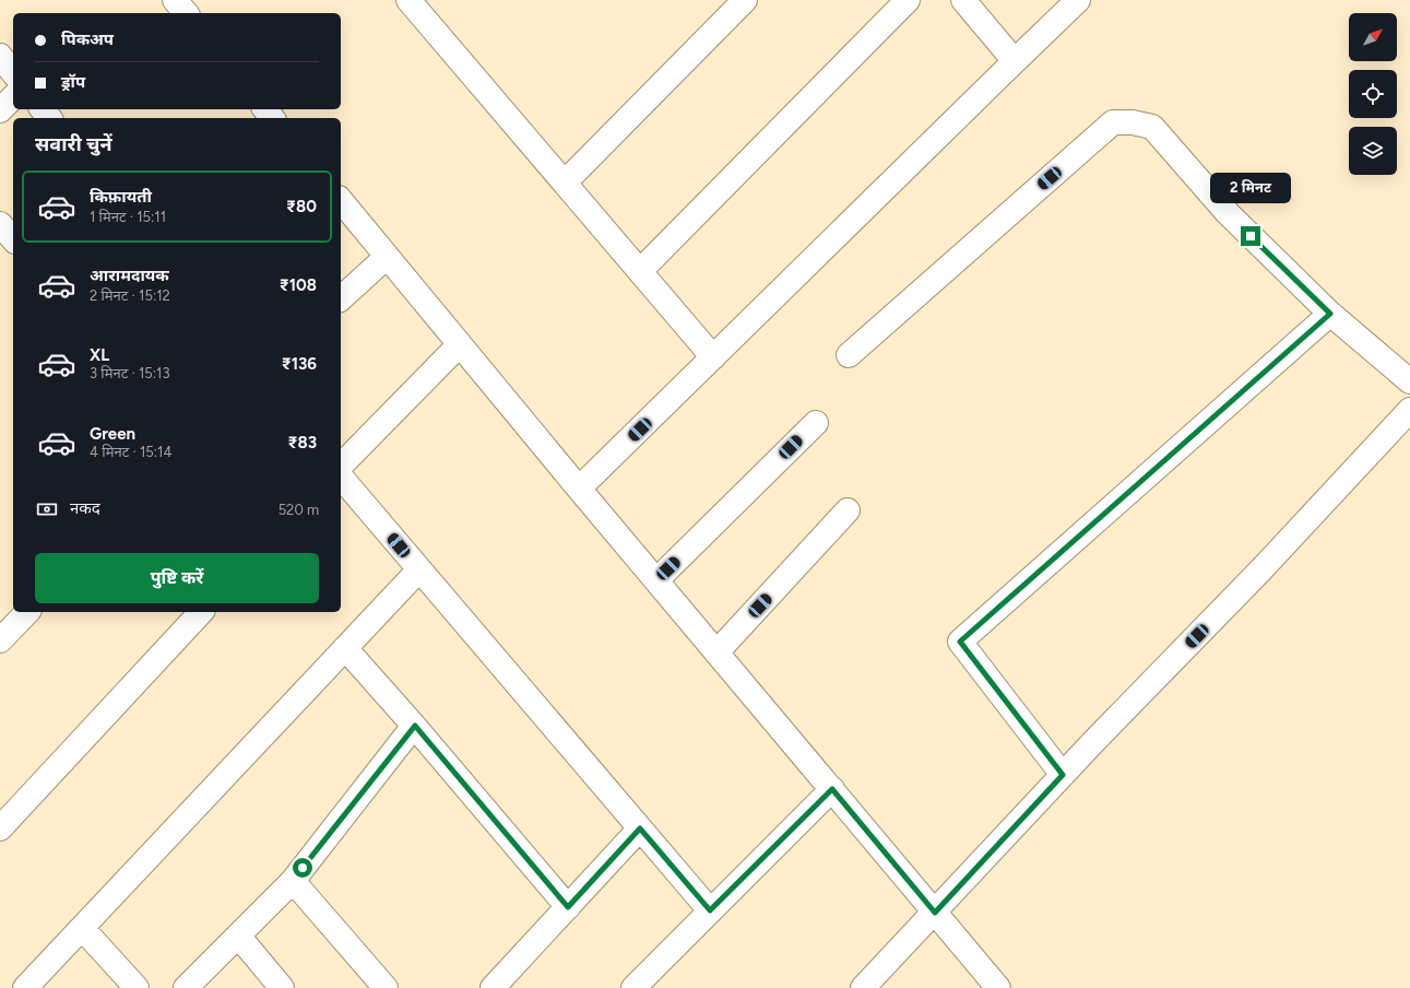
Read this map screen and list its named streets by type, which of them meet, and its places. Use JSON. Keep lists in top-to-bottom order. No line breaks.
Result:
{"north":"top right","page":{"banner":["पिकअप","ड्रॉप"],"heading":"सवारी चुनें","list":[{"name":"किफ़ायती","note":"1 मिनट · 15:11","value":"₹80"},{"name":"आरामदायक","note":"2 मिनट · 15:12","value":"₹108"},{"name":"XL","note":"3 मिनट · 15:13","value":"₹136"},{"name":"Green","note":"4 मिनट · 15:14","value":"₹83"}],"bubble":"2 मिनट","pay":["नकद","520 m"],"buttons":"पुष्टि करें"}}
